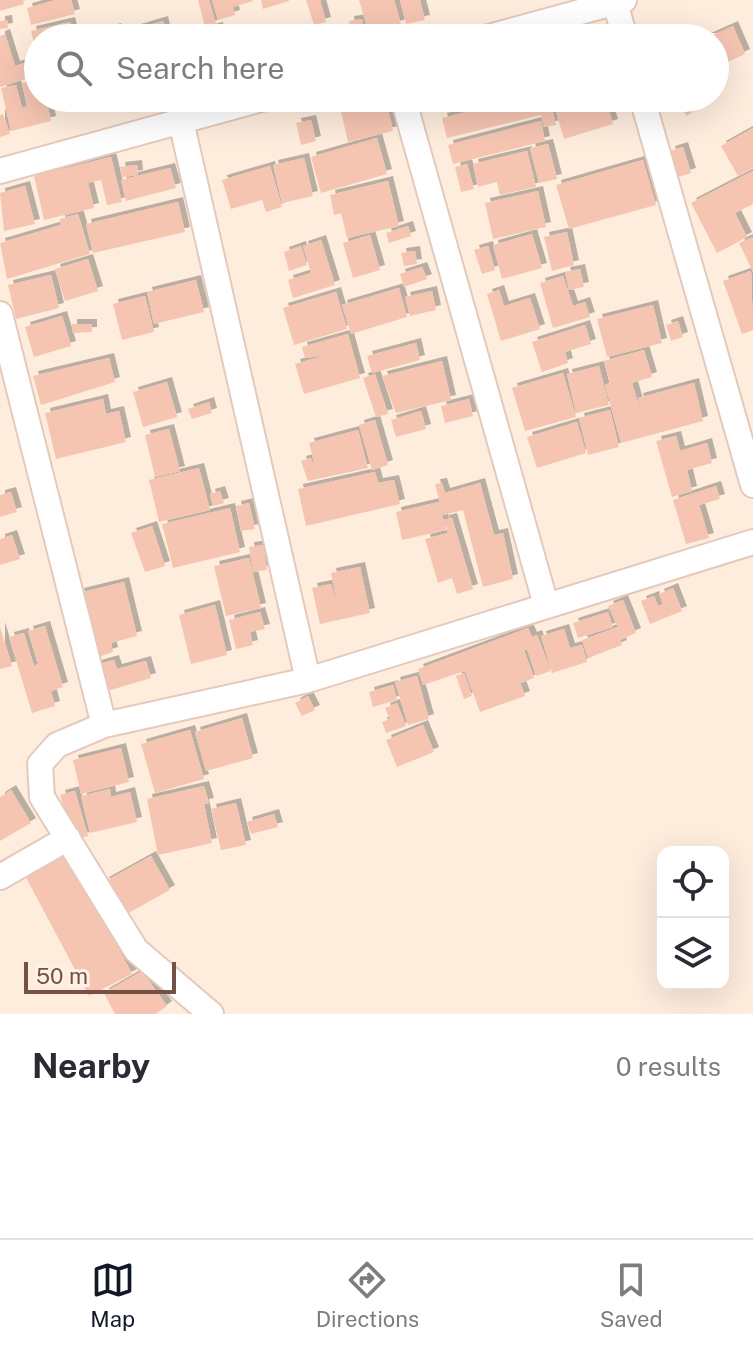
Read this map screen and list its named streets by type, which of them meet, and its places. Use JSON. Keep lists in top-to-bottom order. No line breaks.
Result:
{"scale_bar":"50 m","page":{"search":"Search here","scale":"50 m","heading":["Nearby","0 results"],"nav":["Map","Directions","Saved"]}}
